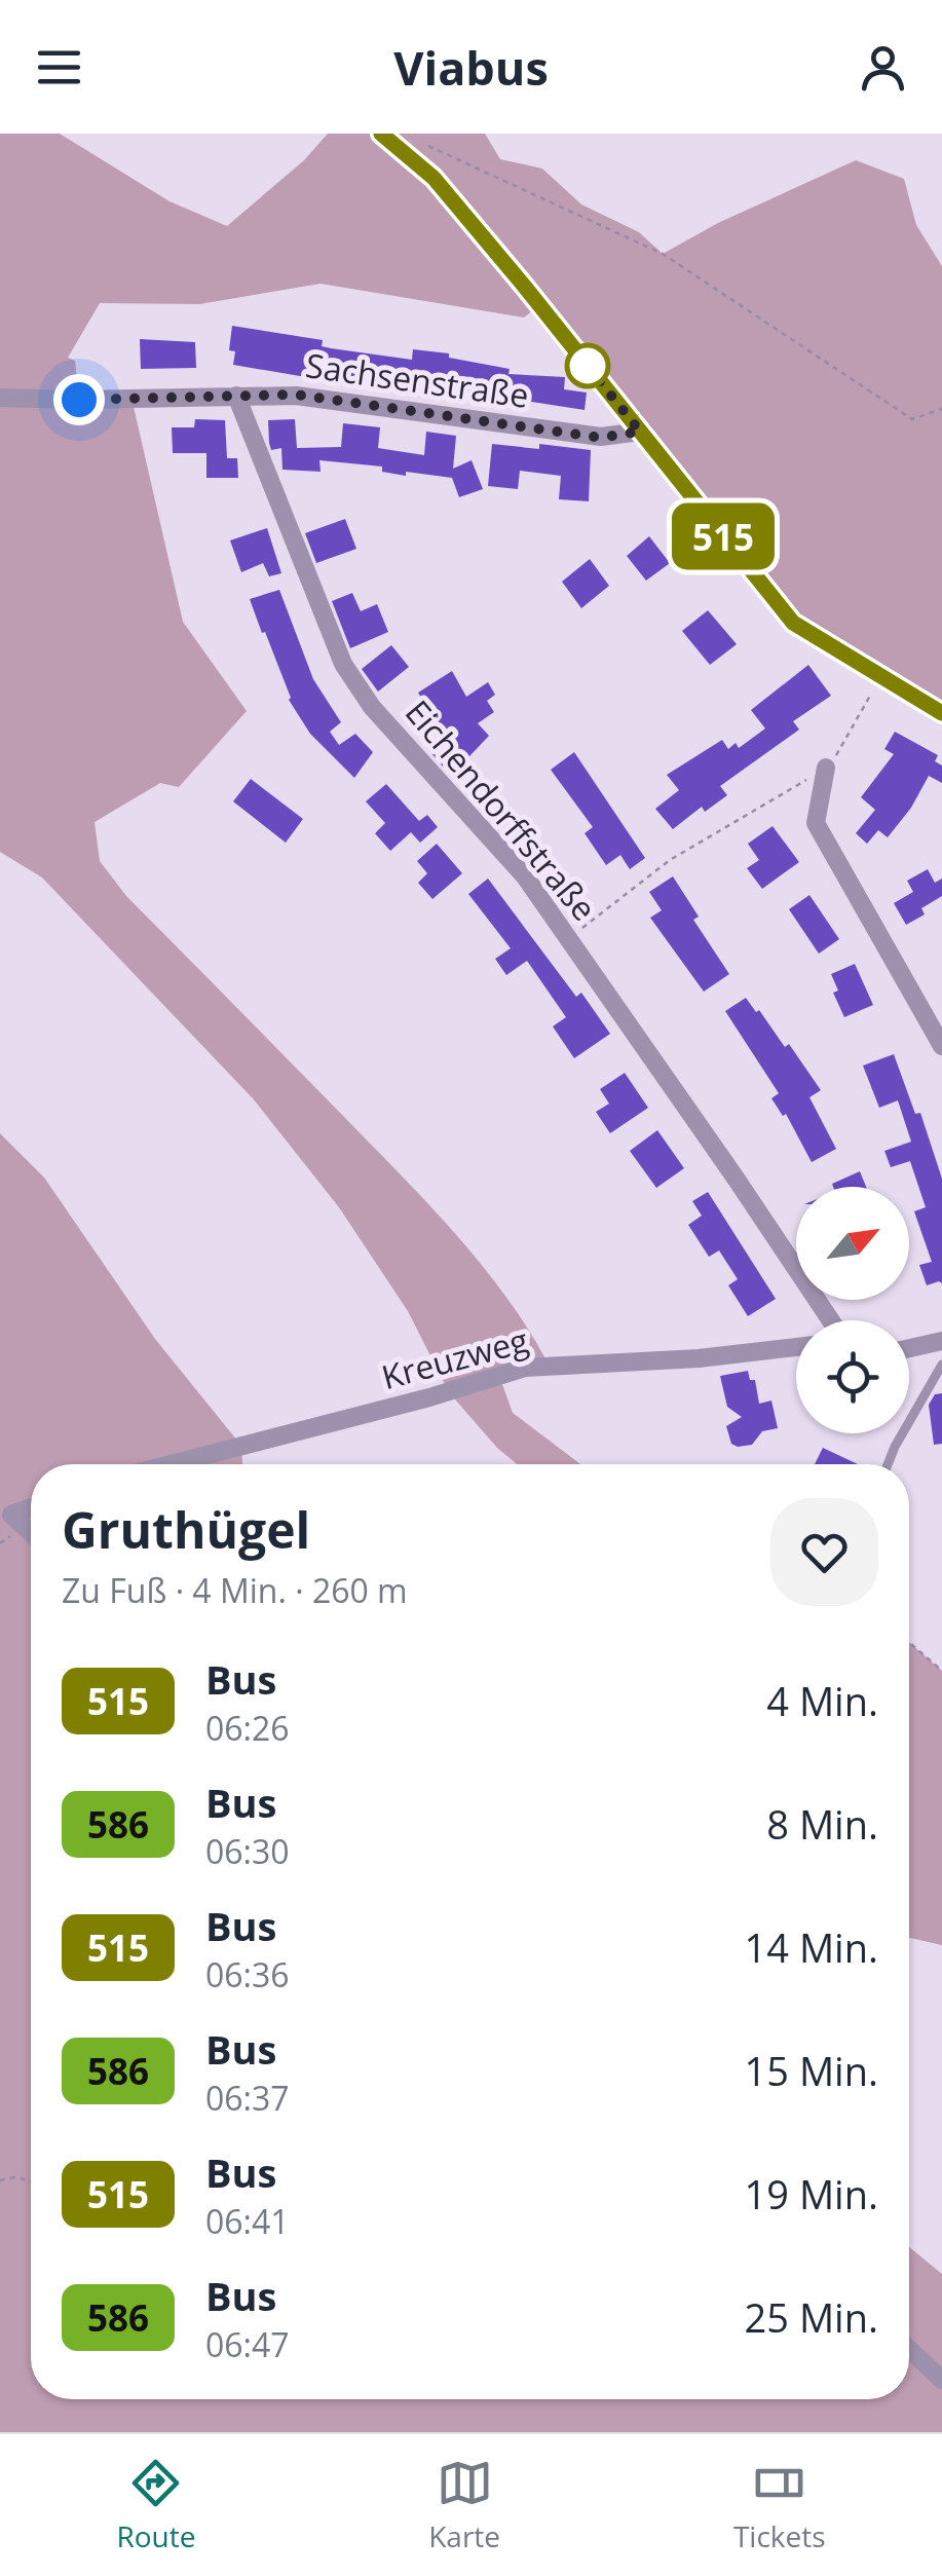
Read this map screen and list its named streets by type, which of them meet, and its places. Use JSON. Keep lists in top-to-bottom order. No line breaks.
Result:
{"streets":{"street":["Sachsenstraße","Eichendorffstraße","Kreuzweg"]},"crossings":[["Sachsenstraße","Eichendorffstraße"]],"lines":["bus line 515"],"north":"top right","page":{"header":"Viabus","on_map":"515","heading":["Gruthügel","Zu Fuß · 4 Min. · 260 m"],"list":[{"mark":"515","name":"Bus","note":"06:26","value":"4 Min."},{"mark":"586","name":"Bus","note":"06:30","value":"8 Min."},{"mark":"515","name":"Bus","note":"06:36","value":"14 Min."},{"mark":"586","name":"Bus","note":"06:37","value":"15 Min."},{"mark":"515","name":"Bus","note":"06:41","value":"19 Min."},{"mark":"586","name":"Bus","note":"06:47","value":"25 Min."}],"tabs":["Route","Karte","Tickets"]}}
